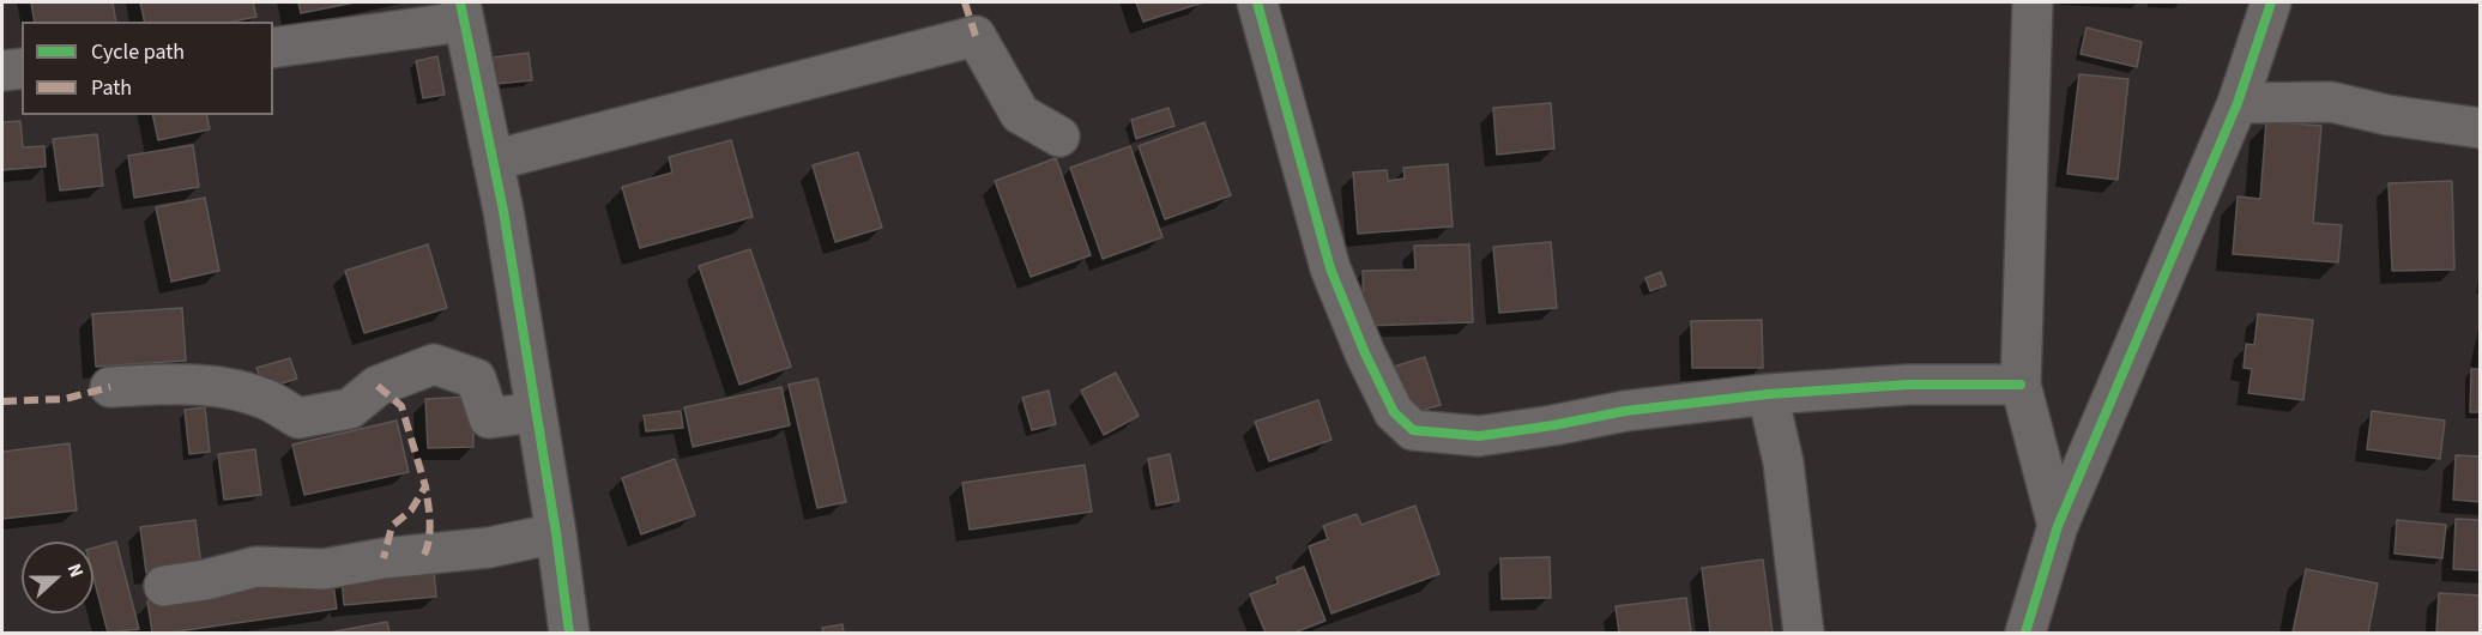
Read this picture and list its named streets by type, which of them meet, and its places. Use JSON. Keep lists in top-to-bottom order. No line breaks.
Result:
{"legend":["Cycle path","Path"],"north":"right"}
